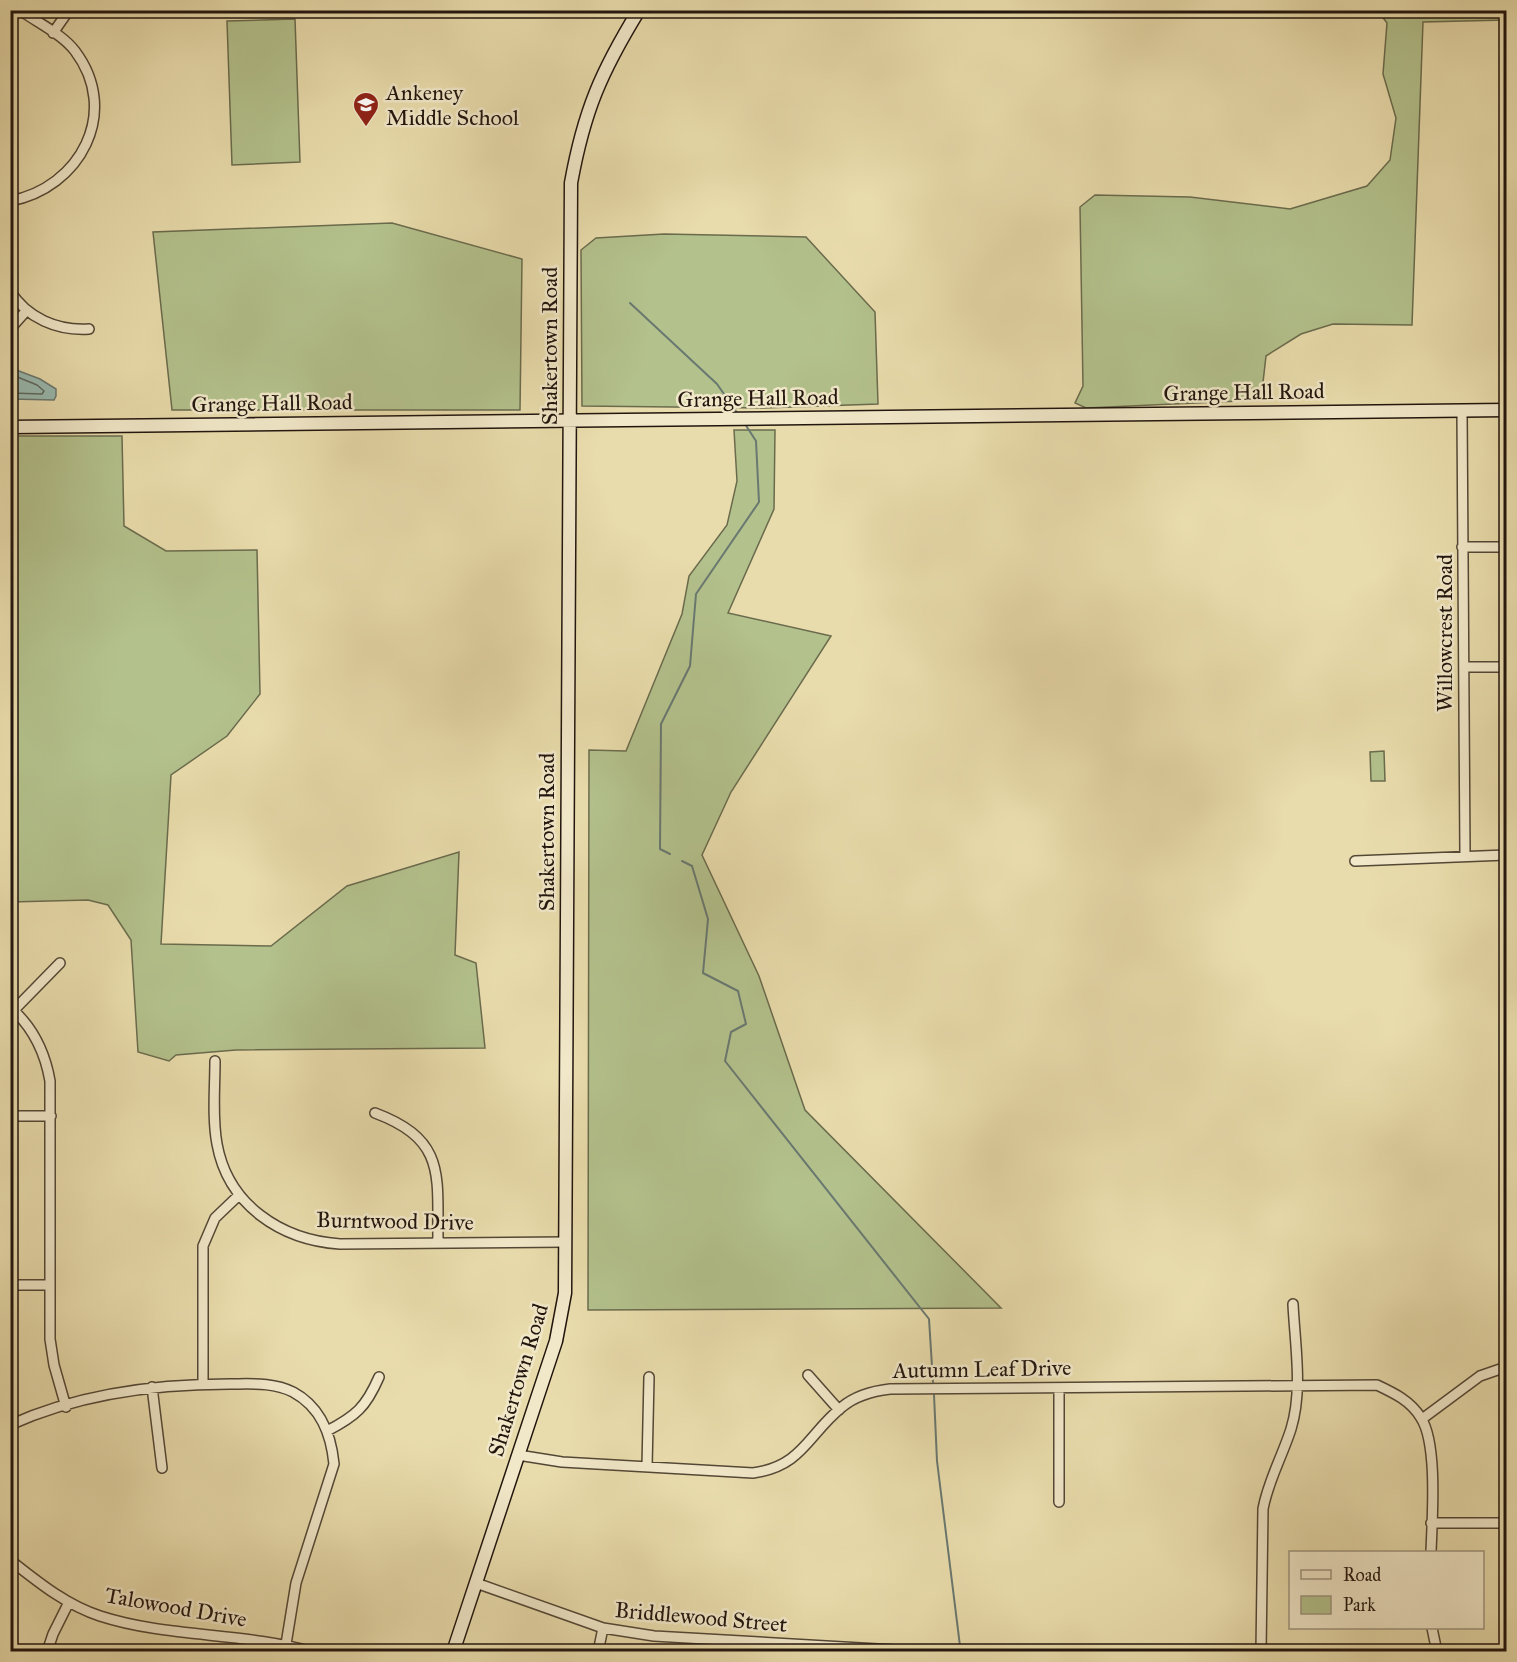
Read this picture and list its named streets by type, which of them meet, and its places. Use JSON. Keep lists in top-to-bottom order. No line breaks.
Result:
{"streets":{"street":["Shakertown Road","Grange Hall Road","Willowcrest Road","Burntwood Drive","Autumn Leaf Drive","Talowood Drive","Briddlewood Street"]},"crossings":[["Shakertown Road","Grange Hall Road"],["Shakertown Road","Burntwood Drive"],["Shakertown Road","Autumn Leaf Drive"],["Shakertown Road","Briddlewood Street"],["Grange Hall Road","Willowcrest Road"]],"places":{"school or university":["Ankeney Middle School"]},"legend":["Road","Park"]}
